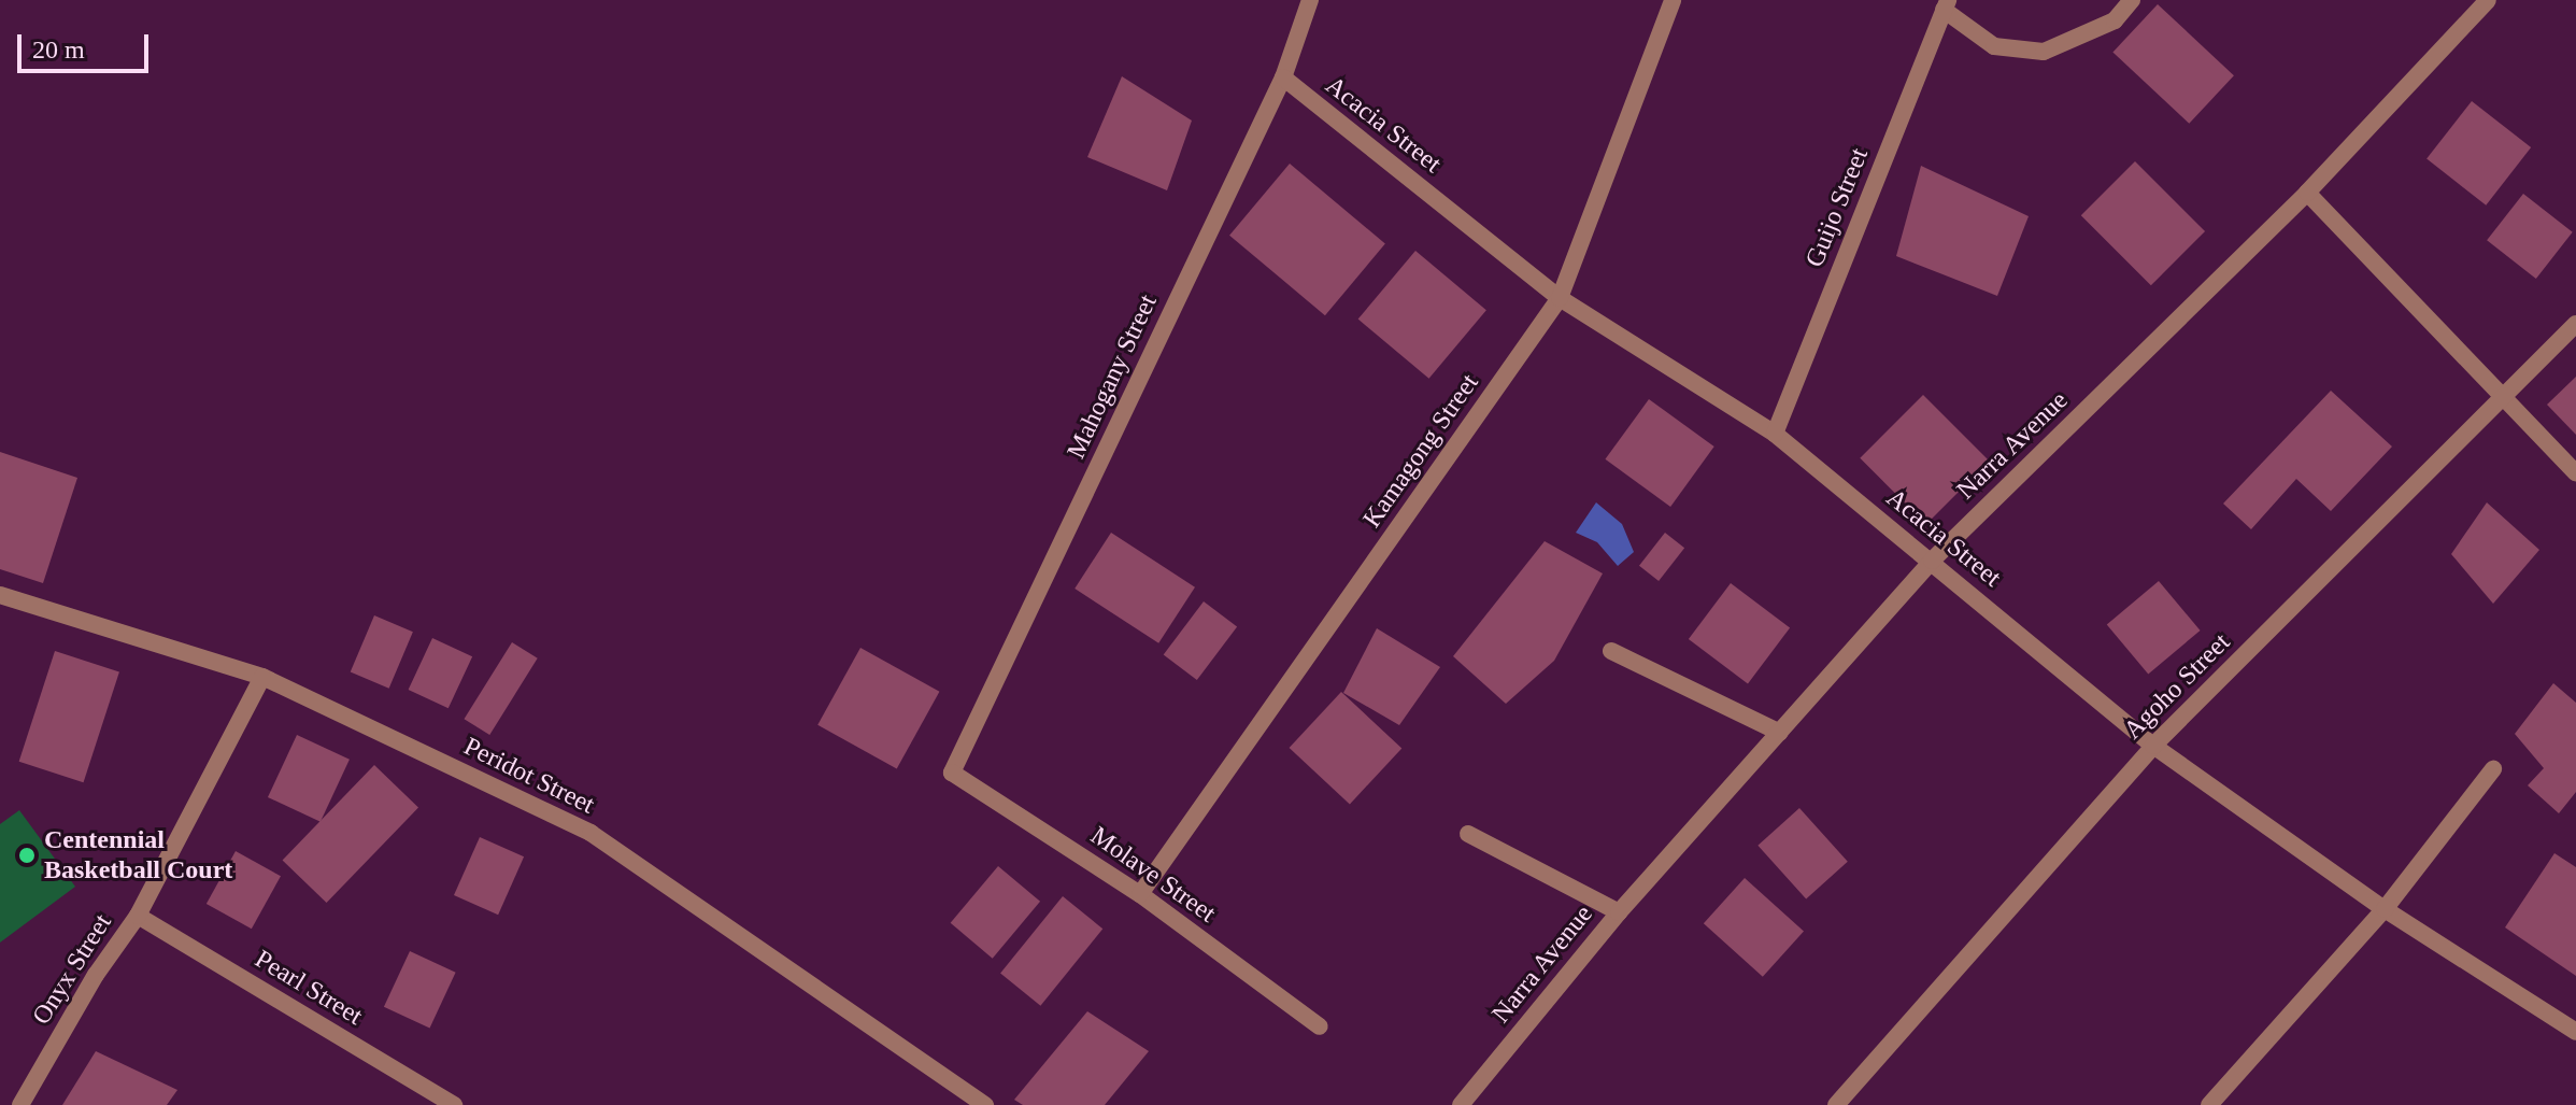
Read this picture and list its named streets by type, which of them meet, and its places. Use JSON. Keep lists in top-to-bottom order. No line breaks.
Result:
{"streets":{"street":["Acacia Street","Guijo Street","Mahogany Street","Narra Avenue","Kamagong Street","Agoho Street","Peridot Street","Molave Street","Onyx Street","Pearl Street"]},"crossings":[["Acacia Street","Guijo Street"],["Acacia Street","Mahogany Street"],["Acacia Street","Narra Avenue"],["Acacia Street","Kamagong Street"],["Acacia Street","Agoho Street"],["Mahogany Street","Molave Street"],["Kamagong Street","Molave Street"],["Peridot Street","Onyx Street"],["Onyx Street","Pearl Street"]],"places":["Centennial Basketball Court"],"scale_bar":"20 m"}
